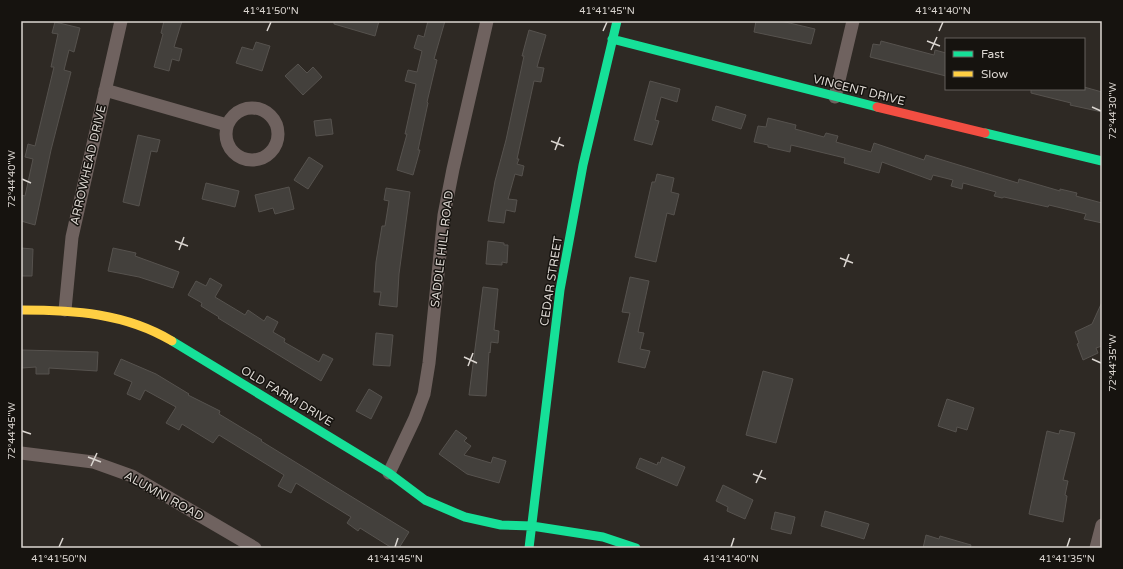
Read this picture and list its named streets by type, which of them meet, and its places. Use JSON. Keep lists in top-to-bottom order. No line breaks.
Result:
{"streets":{"street":["VINCENT DRIVE","ARROWHEAD DRIVE","SADDLE HILL ROAD","CEDAR STREET","OLD FARM DRIVE","ALUMNI ROAD"]},"crossings":[["VINCENT DRIVE","CEDAR STREET"],["ARROWHEAD DRIVE","OLD FARM DRIVE"],["SADDLE HILL ROAD","OLD FARM DRIVE"],["CEDAR STREET","OLD FARM DRIVE"]],"legend":["Fast","Slow"],"coordinates":["41°41'50\"N","41°41'45\"N","41°41'40\"N","72°44'30\"W","72°44'40\"W","72°44'35\"W","72°44'45\"W","41°41'35\"N"]}
